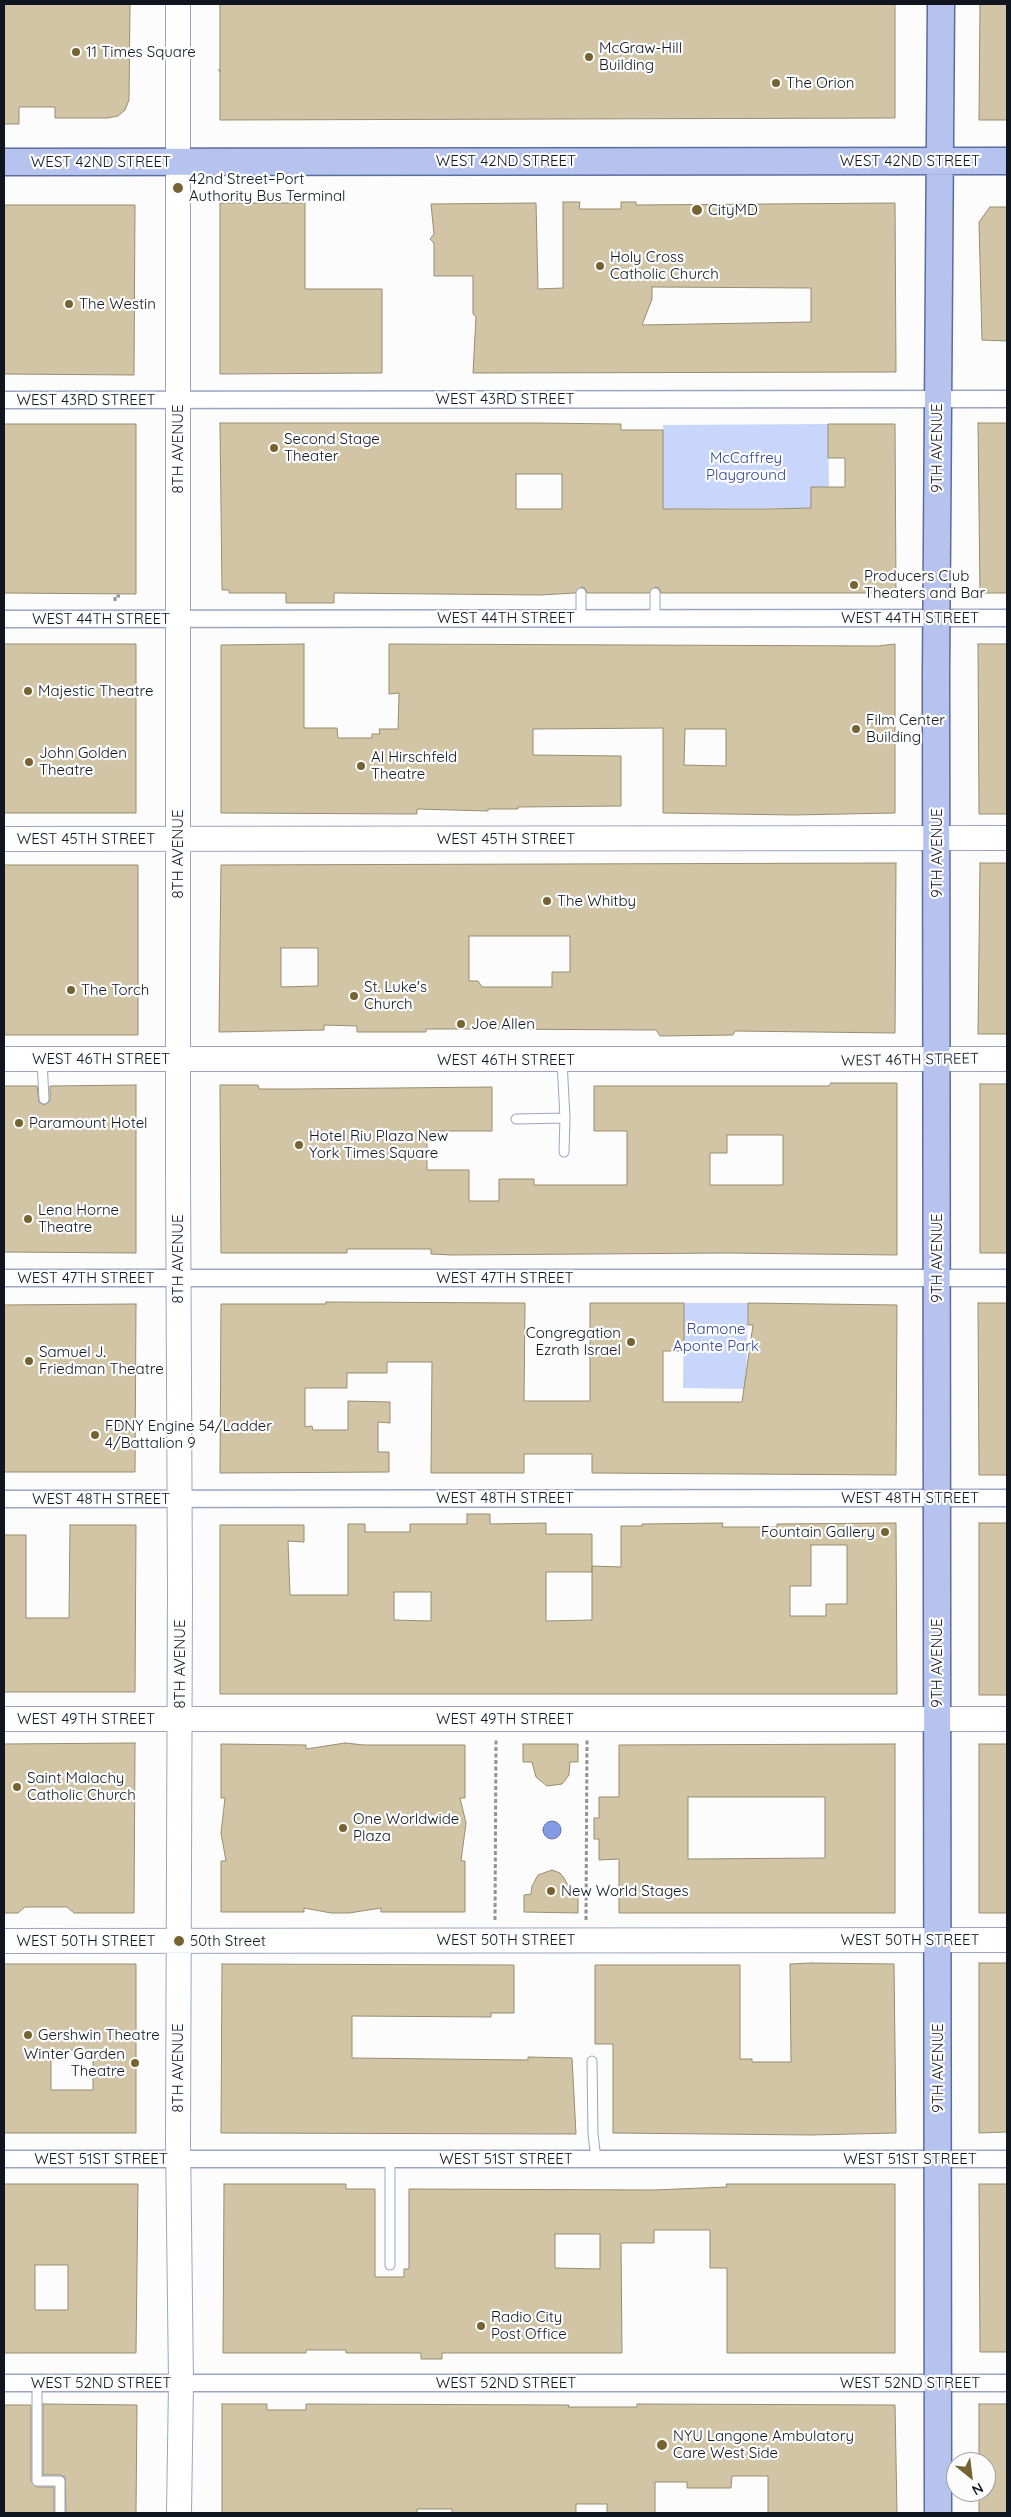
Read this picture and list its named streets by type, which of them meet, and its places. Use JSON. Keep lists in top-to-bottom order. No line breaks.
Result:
{"streets":{"main road":["WEST 42ND STREET","9TH AVENUE","8TH AVENUE","WEST 45TH STREET","WEST 46TH STREET","WEST 49TH STREET","WEST 50TH STREET"],"street":["WEST 43RD STREET","WEST 44TH STREET","WEST 47TH STREET","WEST 48TH STREET","WEST 51ST STREET","WEST 52ND STREET"]},"crossings":[["WEST 42ND STREET","9TH AVENUE"],["WEST 42ND STREET","8TH AVENUE"],["WEST 43RD STREET","9TH AVENUE"],["WEST 43RD STREET","8TH AVENUE"],["9TH AVENUE","WEST 44TH STREET"],["9TH AVENUE","WEST 45TH STREET"],["9TH AVENUE","WEST 46TH STREET"],["9TH AVENUE","WEST 47TH STREET"],["9TH AVENUE","WEST 48TH STREET"],["9TH AVENUE","WEST 49TH STREET"],["9TH AVENUE","WEST 50TH STREET"],["9TH AVENUE","WEST 51ST STREET"],["9TH AVENUE","WEST 52ND STREET"],["8TH AVENUE","WEST 44TH STREET"],["8TH AVENUE","WEST 45TH STREET"],["8TH AVENUE","WEST 46TH STREET"],["8TH AVENUE","WEST 47TH STREET"],["8TH AVENUE","WEST 48TH STREET"],["8TH AVENUE","WEST 49TH STREET"],["8TH AVENUE","WEST 50TH STREET"],["8TH AVENUE","WEST 51ST STREET"],["8TH AVENUE","WEST 52ND STREET"]],"parks":["McCaffrey Playground","Ramone Aponte Park"],"places":["11 Times Square","McGraw-Hill Building","The Orion","42nd Street–Port Authority Bus Terminal","CityMD","Holy Cross Catholic Church","The Westin","Second Stage Theater","Producers Club Theaters and Bar","Majestic Theatre","Film Center Building","John Golden Theatre","Al Hirschfeld Theatre","The Whitby","The Torch","St. Luke's Church","Joe Allen","Paramount Hotel","Hotel Riu Plaza New York Times Square","Lena Horne Theatre","Congregation Ezrath Israel","Samuel J. Friedman Theatre","FDNY Engine 54/Ladder 4/Battalion 9","Fountain Gallery","Saint Malachy Catholic Church","One Worldwide Plaza","New World Stages","50th Street","Gershwin Theatre","Winter Garden Theatre","Radio City Post Office","NYU Langone Ambulatory Care West Side"],"north":"bottom right"}
